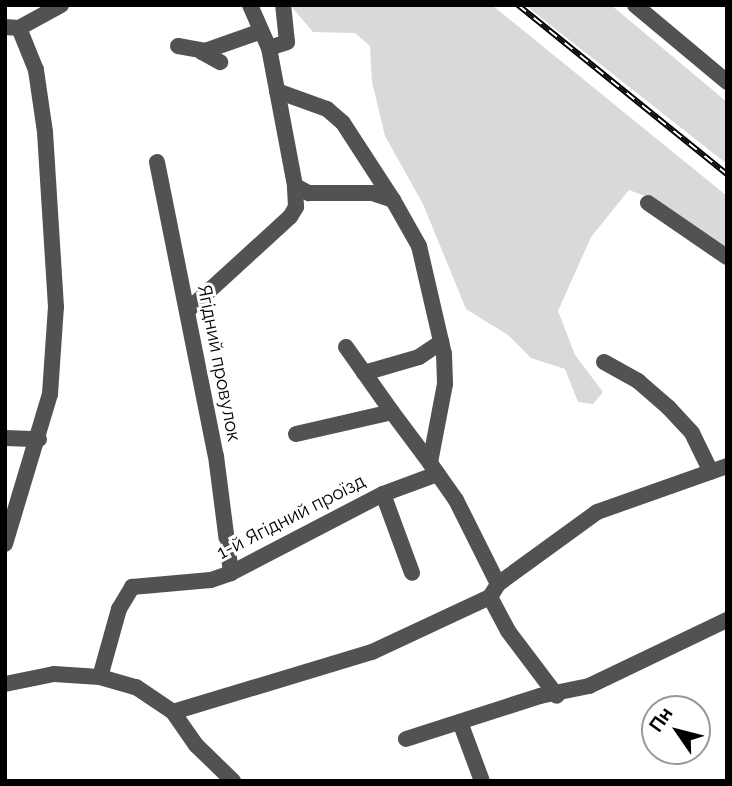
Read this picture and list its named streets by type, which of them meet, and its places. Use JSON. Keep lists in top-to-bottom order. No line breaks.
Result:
{"streets":{"street":["Ягідний провулок","1-й Ягідний проїзд"]},"crossings":[["Ягідний провулок","1-й Ягідний проїзд"]],"north":"top left"}
